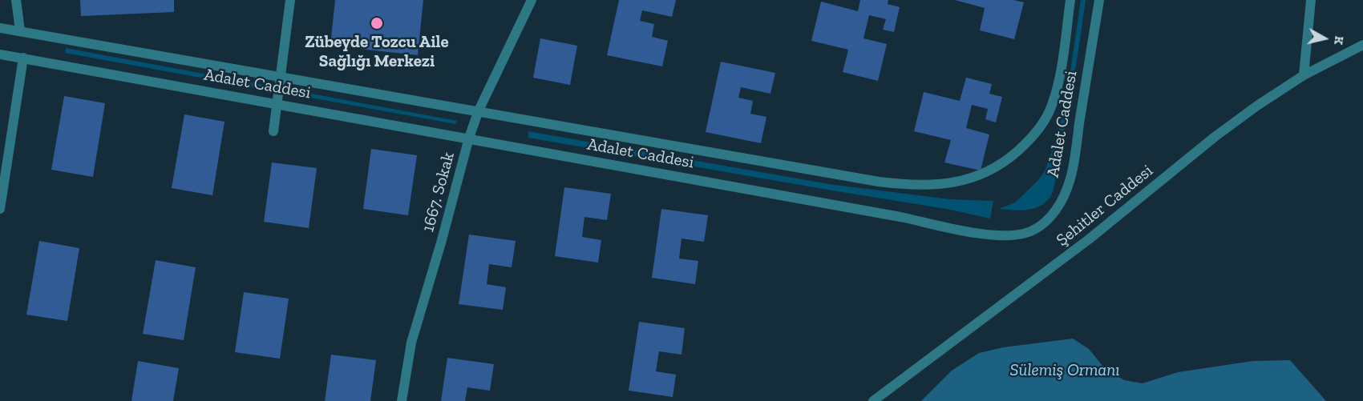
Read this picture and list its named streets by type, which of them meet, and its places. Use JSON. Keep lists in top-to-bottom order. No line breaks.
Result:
{"streets":{"street":["Adalet Caddesi","1667. Sokak","Şehitler Caddesi"]},"crossings":[["Adalet Caddesi","1667. Sokak"]],"parks":["Sülemiş Ormanı"],"places":["Zübeyde Tozcu Aile Sağlığı Merkezi"],"north":"right"}
